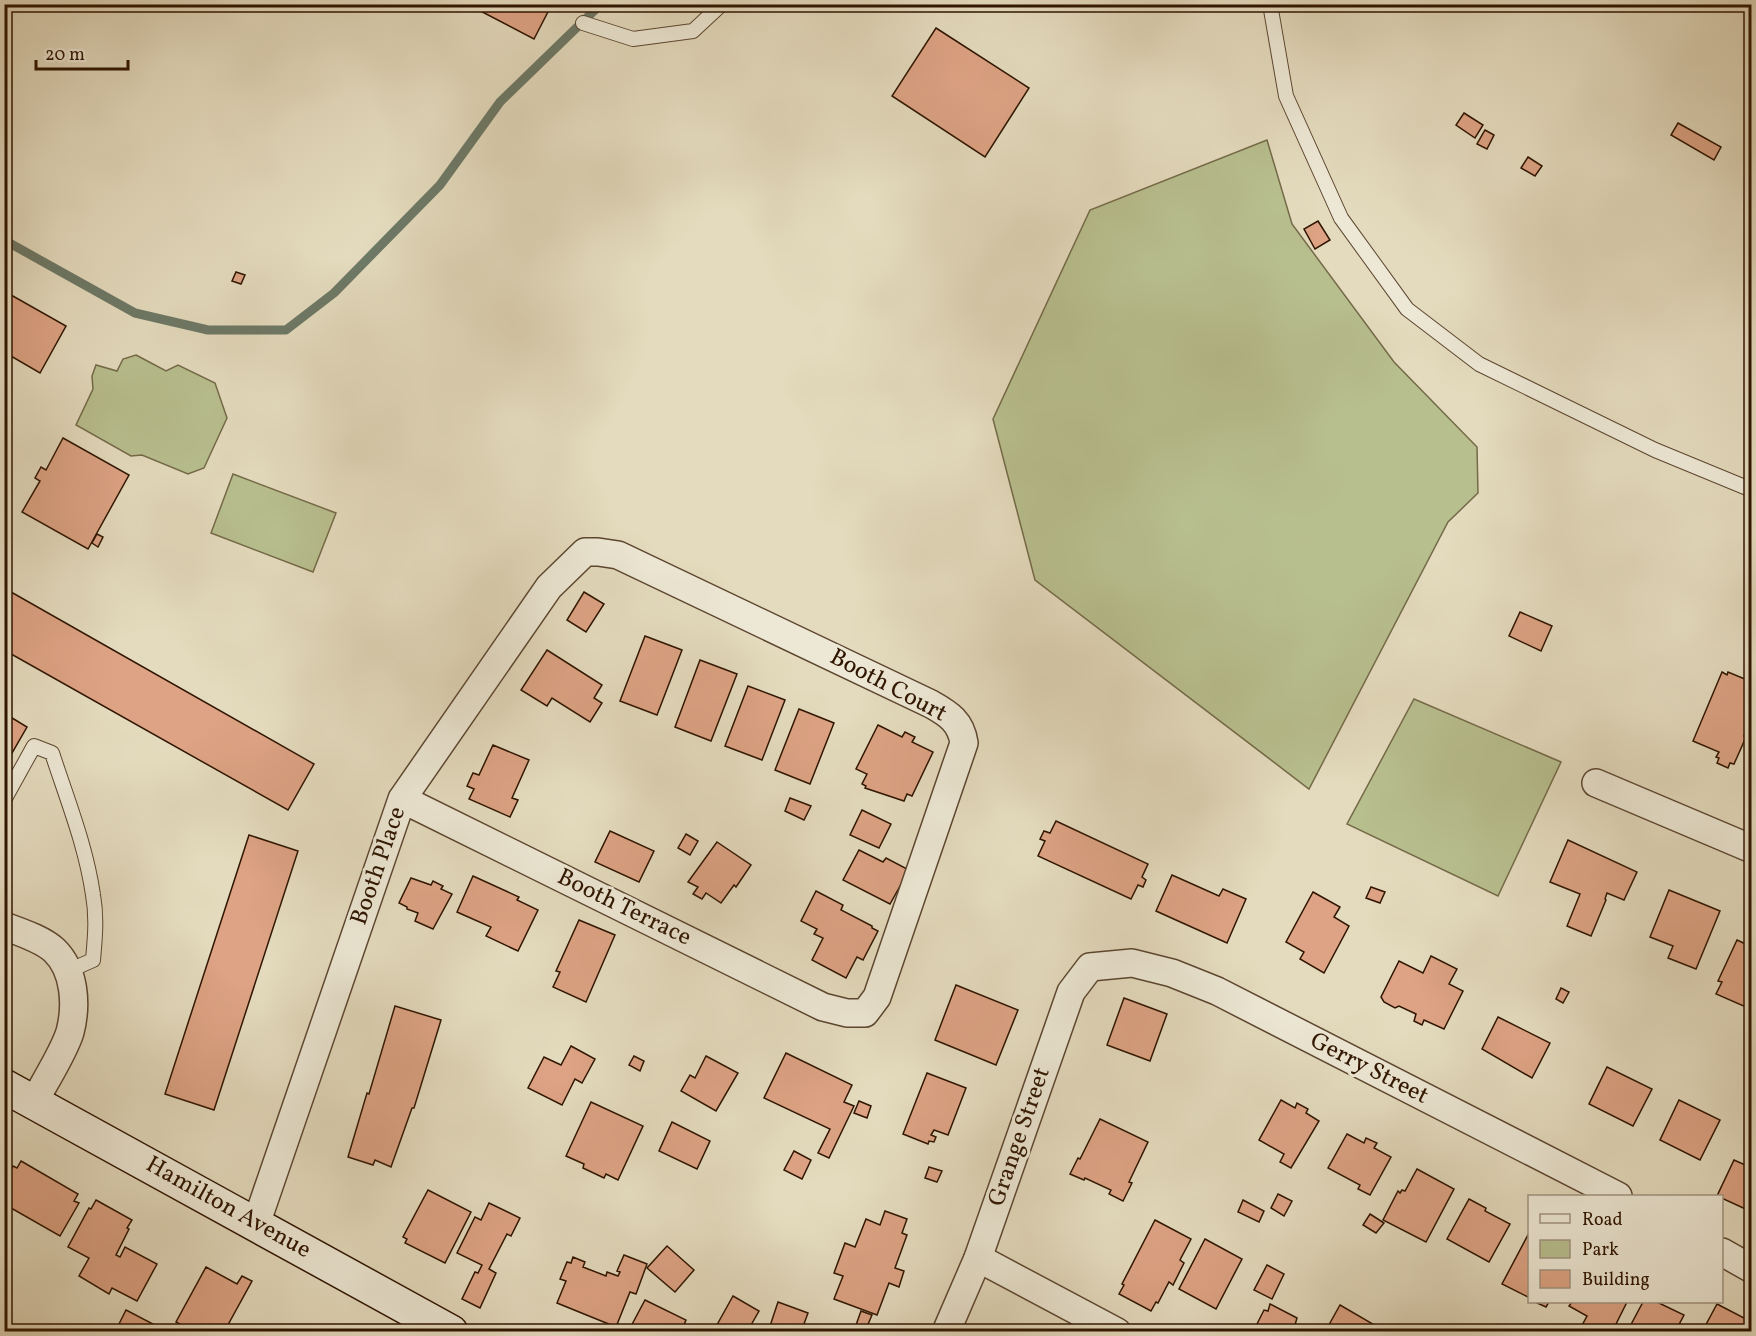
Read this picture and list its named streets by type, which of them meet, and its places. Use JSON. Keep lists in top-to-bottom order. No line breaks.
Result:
{"streets":{"main road":["Hamilton Avenue"],"street":["Booth Court","Booth Place","Booth Terrace","Gerry Street","Grange Street"]},"crossings":[["Booth Court","Booth Place"],["Booth Court","Booth Terrace"],["Booth Place","Booth Terrace"],["Booth Place","Hamilton Avenue"],["Gerry Street","Grange Street"]],"legend":["Road","Park","Building"],"scale_bar":"20 m"}
